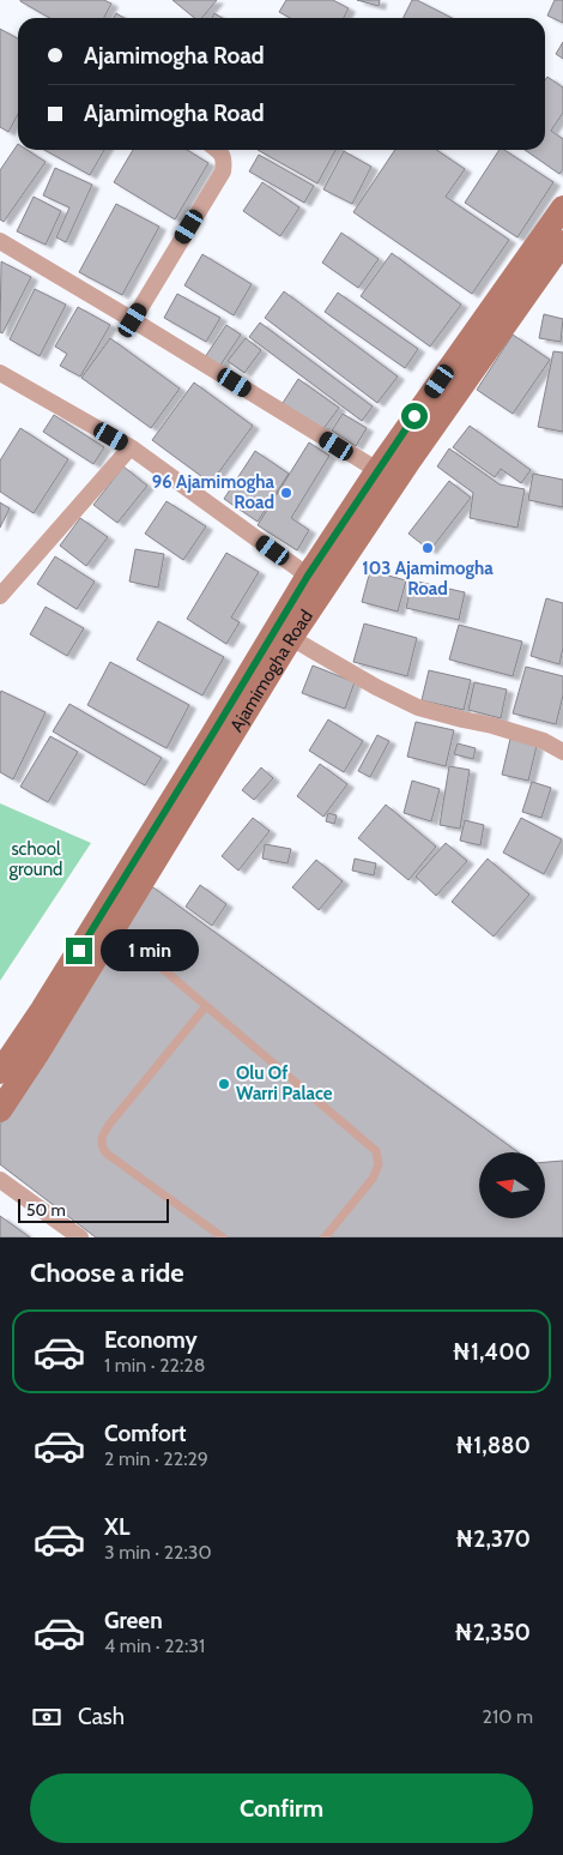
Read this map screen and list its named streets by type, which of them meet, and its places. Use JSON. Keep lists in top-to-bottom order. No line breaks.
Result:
{"streets":{"main road":["Ajamimogha Road"]},"parks":["school ground"],"places":["96 Ajamimogha Road","103 Ajamimogha Road","Olu Of Warri Palace"],"scale_bar":"50 m","north":"left","page":{"banner":["Ajamimogha Road","Ajamimogha Road"],"bubble":"1 min","scale":"50 m","heading":"Choose a ride","list":[{"name":"Economy","note":"1 min · 22:28","value":"₦1,400"},{"name":"Comfort","note":"2 min · 22:29","value":"₦1,880"},{"name":"XL","note":"3 min · 22:30","value":"₦2,370"},{"name":"Green","note":"4 min · 22:31","value":"₦2,350"}],"pay":["Cash","210 m"],"buttons":"Confirm"}}
